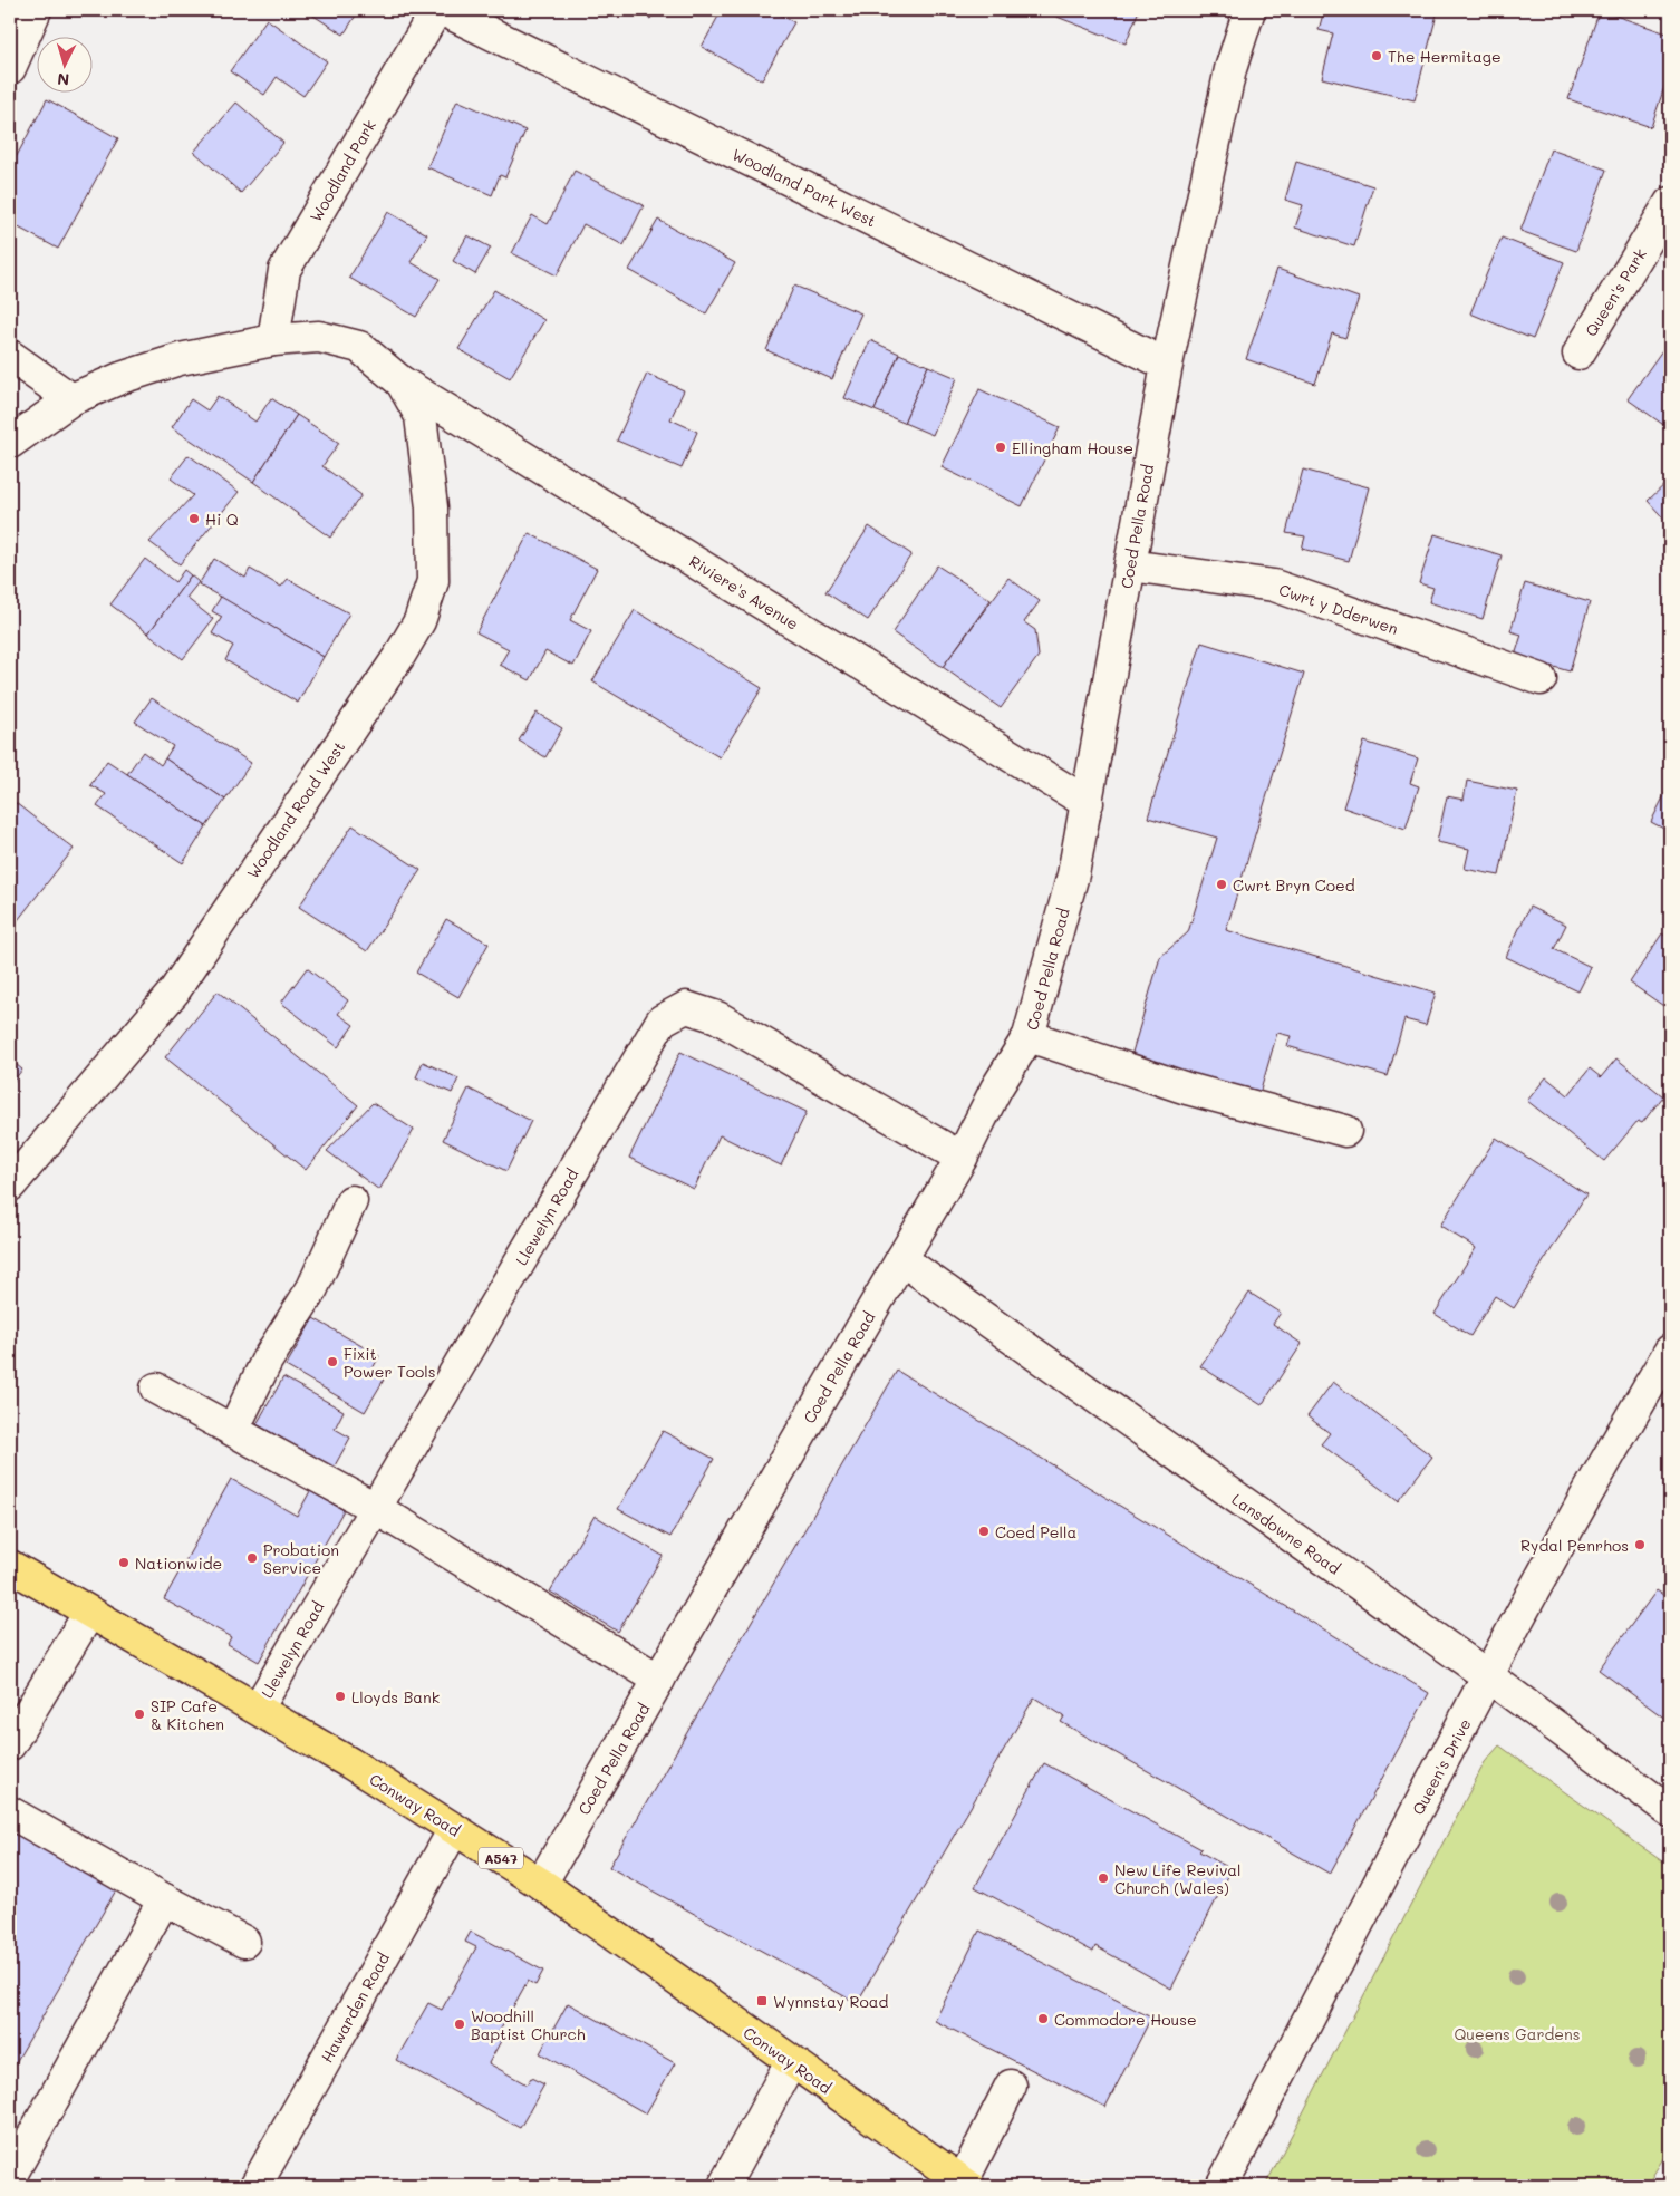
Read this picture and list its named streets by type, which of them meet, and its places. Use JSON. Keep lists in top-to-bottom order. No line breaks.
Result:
{"streets":{"main road":["Conway Road","A547"],"street":["Woodland Park","Woodland Park West","Queen's Park","Coed Pella Road","Riviere's Avenue","Cwrt y Dderwen","Woodland Road West","Llewelyn Road","Lansdowne Road","Queen's Drive","Hawarden Road"]},"crossings":[["Woodland Park West","Coed Pella Road"],["Coed Pella Road","Riviere's Avenue"],["Coed Pella Road","Cwrt y Dderwen"],["Coed Pella Road","Llewelyn Road"],["Coed Pella Road","Lansdowne Road"],["Coed Pella Road","Conway Road"],["Riviere's Avenue","Woodland Road West"],["Llewelyn Road","Conway Road"],["Lansdowne Road","Queen's Drive"],["Conway Road","Hawarden Road"]],"parks":["Queens Gardens"],"places":{"other":["The Hermitage","Ellingham House","Hi Q","Cwrt Bryn Coed","Fixit Power Tools","Coed Pella","Rydal Penrhos","Probation Service","Nationwide","Lloyds Bank","SIP Cafe & Kitchen","New Life Revival Church (Wales)","Commodore House","Woodhill Baptist Church"],"transit":["Wynnstay Road"]},"north":"bottom"}
